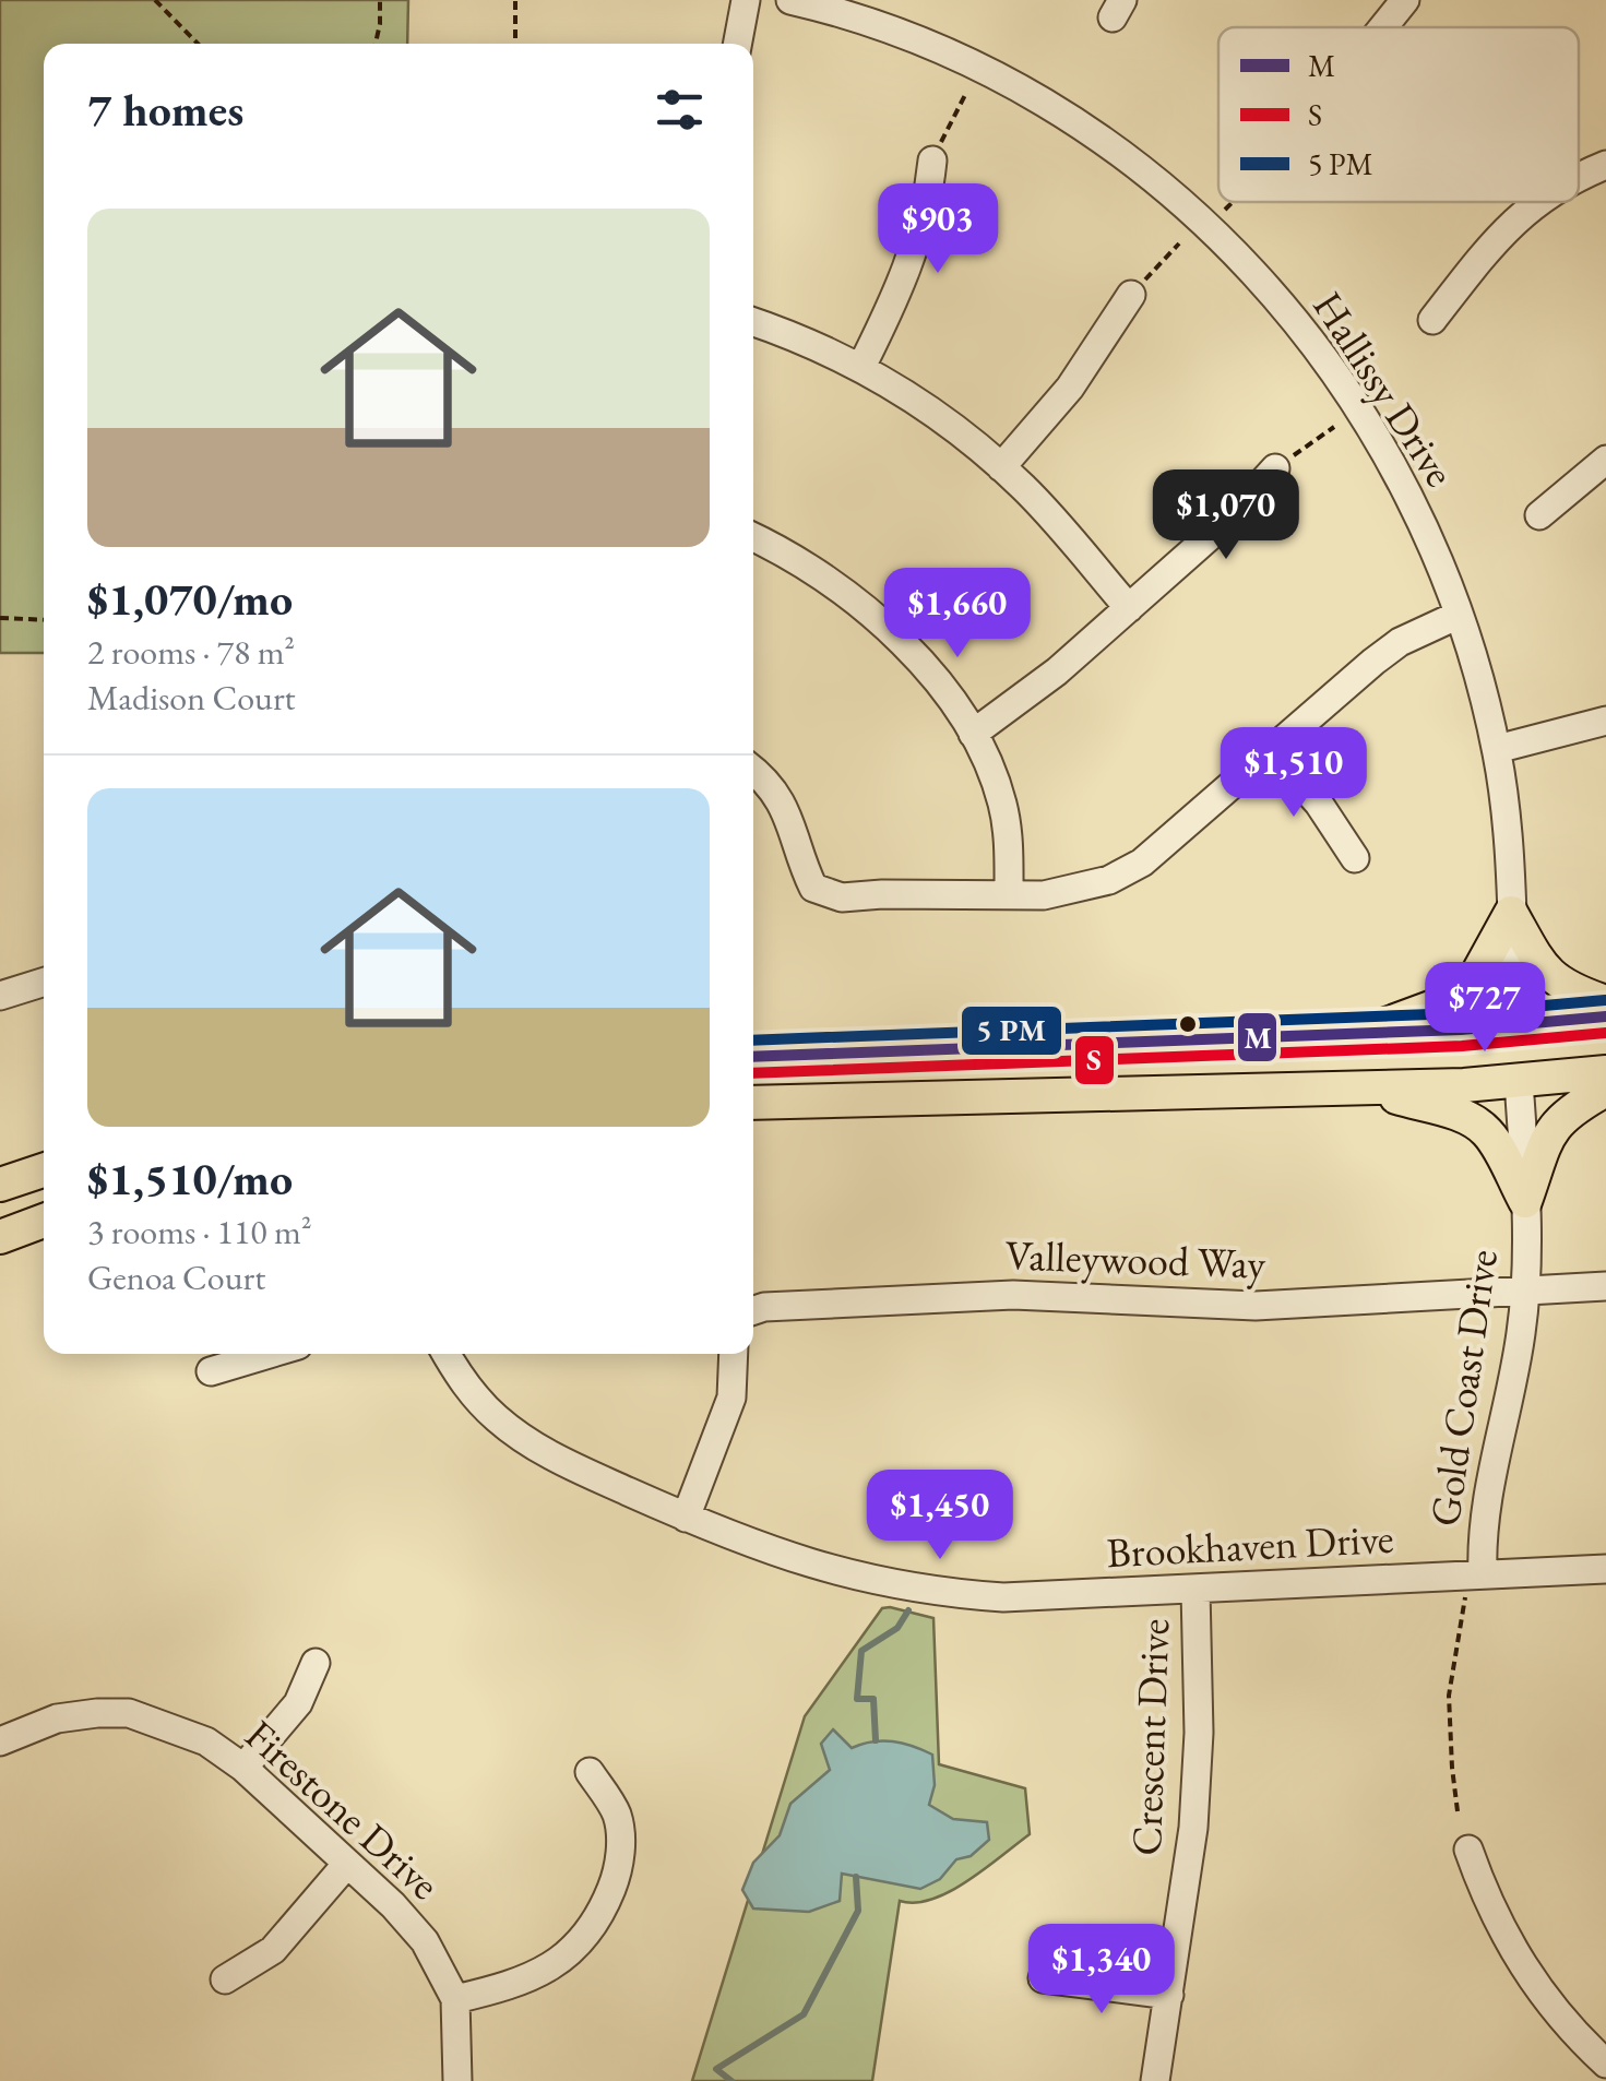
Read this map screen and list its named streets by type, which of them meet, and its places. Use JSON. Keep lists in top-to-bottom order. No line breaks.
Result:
{"streets":{"street":["Hallissy Drive","Valleywood Way","Gold Coast Drive","Brookhaven Drive","Crescent Drive","Firestone Drive"]},"crossings":[["Valleywood Way","Gold Coast Drive"],["Gold Coast Drive","Brookhaven Drive"],["Brookhaven Drive","Crescent Drive"]],"lines":["transit line M","transit line S"],"legend":["M","S","5 PM"],"page":{"heading":"7 homes","list":[{"name":"$1,070/mo","note":"2 rooms · 78 m² · Madison Court"},{"name":"$1,510/mo","note":"3 rooms · 110 m² · Genoa Court"}],"price":["$903","$1,070","$1,660","$1,510","$727","$1,450","$1,340"]}}
